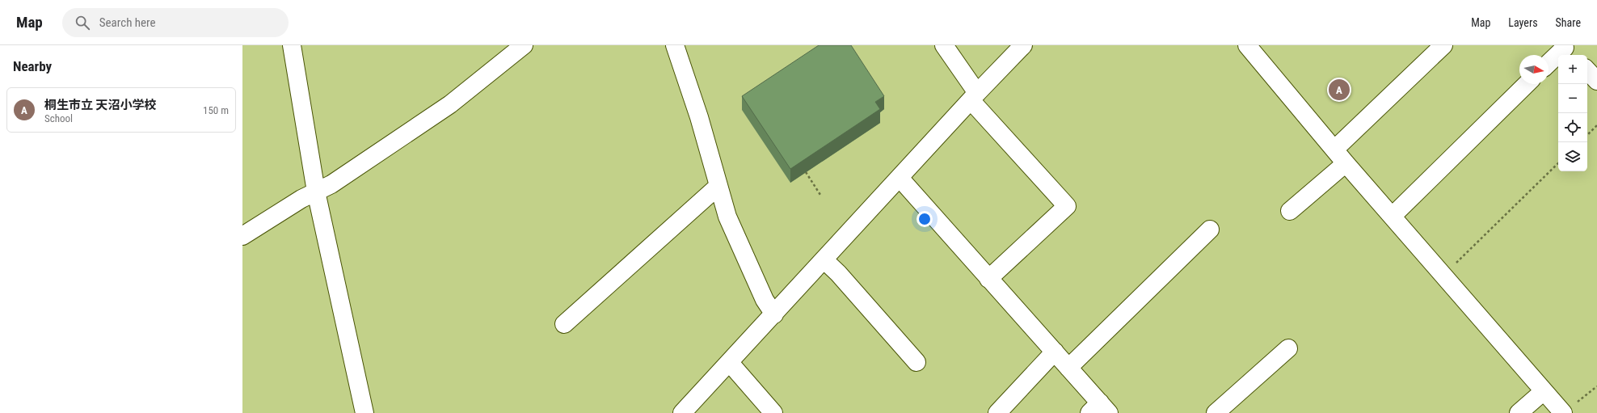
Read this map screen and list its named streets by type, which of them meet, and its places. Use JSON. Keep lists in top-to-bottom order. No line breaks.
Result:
{"north":"right","page":{"header":"Map","search":"Search here","nav":["Map","Layers","Share"],"heading":"Nearby","map_buttons":["+","−"],"pins":"A","list":[{"mark":"A","name":"桐生市立 天沼小学校","note":"School","value":"150 m"}]}}
